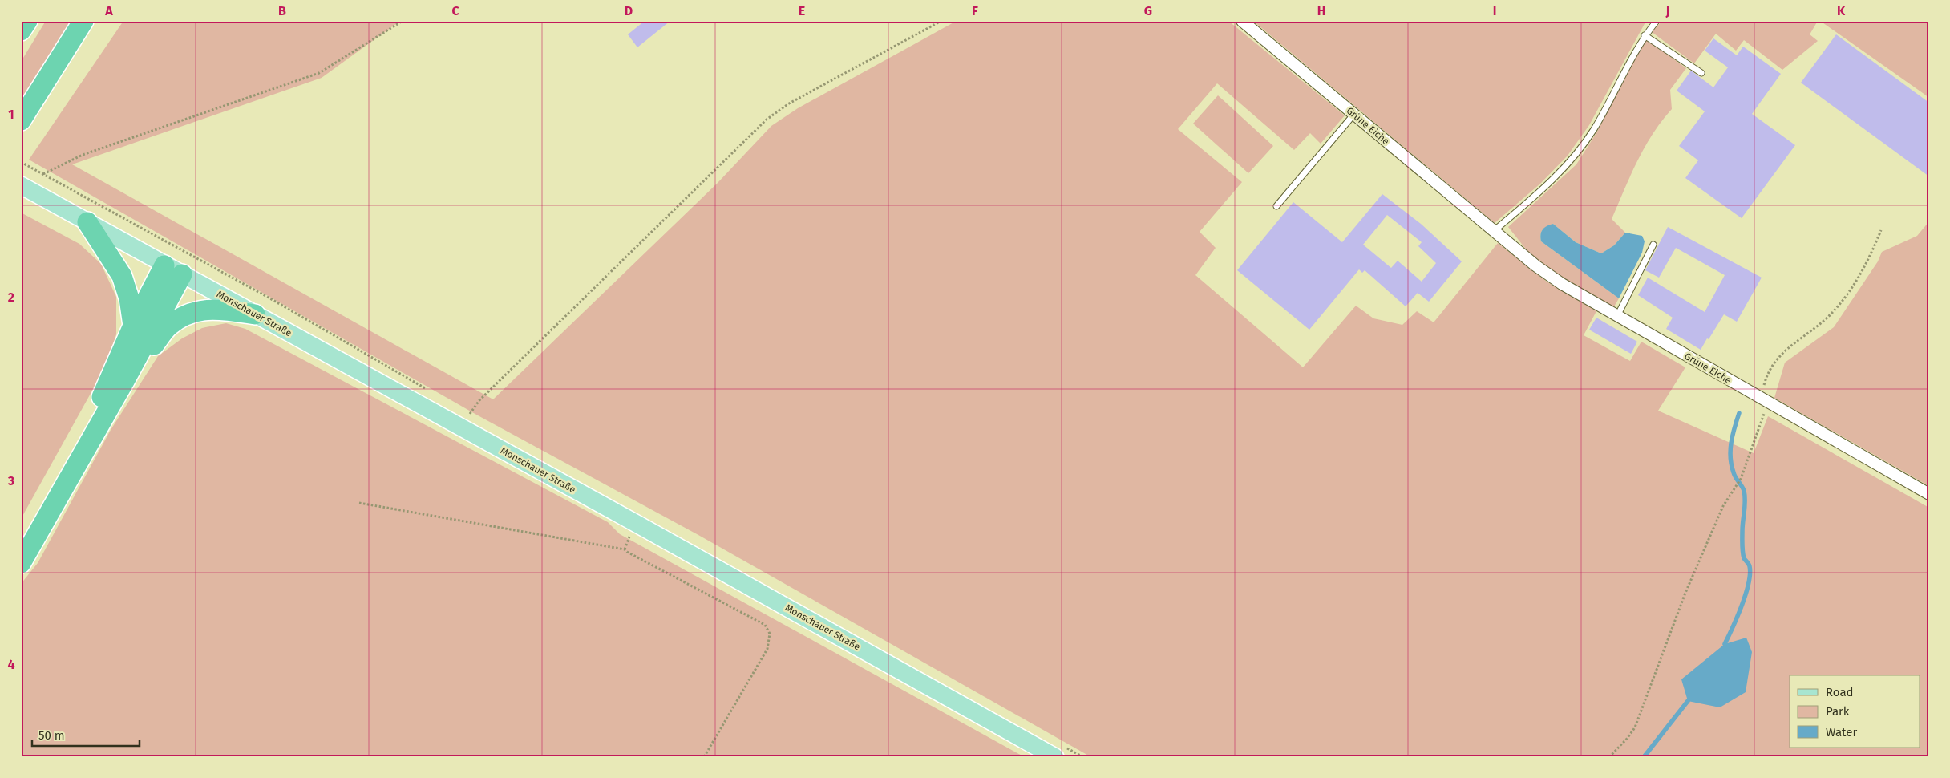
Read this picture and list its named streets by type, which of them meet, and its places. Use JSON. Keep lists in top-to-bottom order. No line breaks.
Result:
{"streets":{"main road":["Monschauer Straße"],"street":["Grüne Eiche"]},"legend":["Road","Park","Water"],"scale_bar":"50 m","grid":{"columns":["A","B","C","D","E","F","G","H","I","J","K"],"rows":["1","2","3","4"]}}
